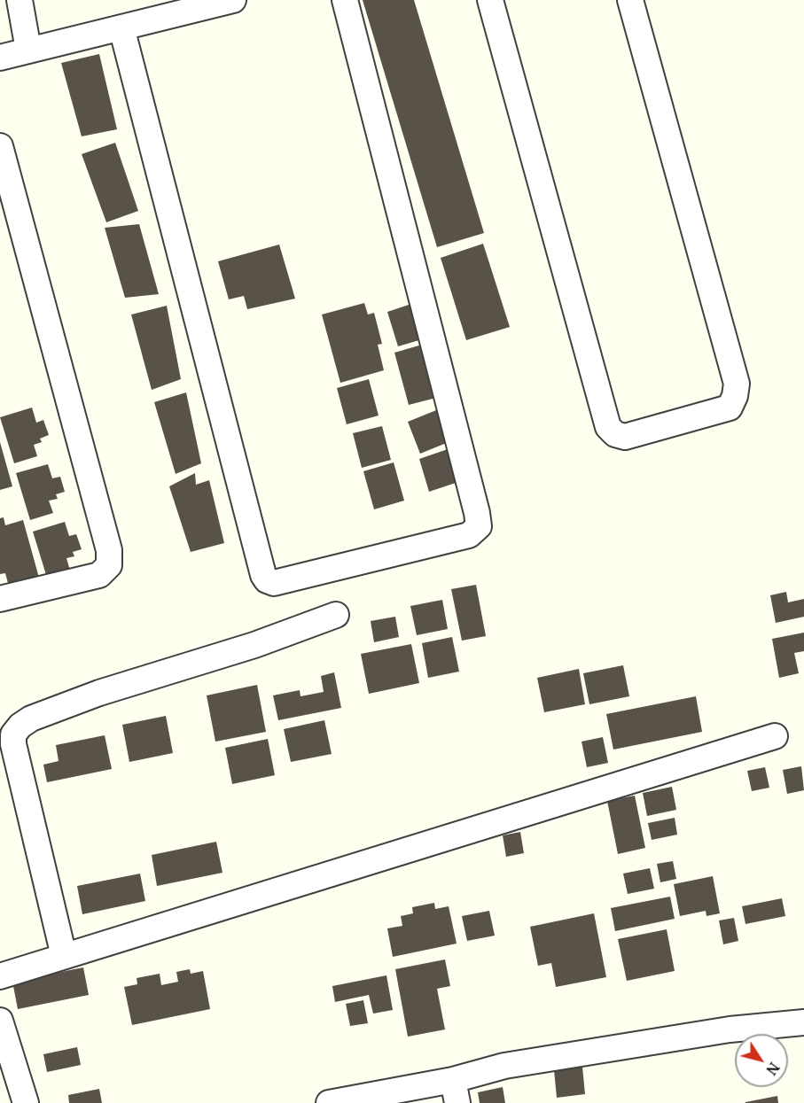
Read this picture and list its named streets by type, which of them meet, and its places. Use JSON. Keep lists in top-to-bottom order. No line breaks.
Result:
{"north":"bottom right"}
